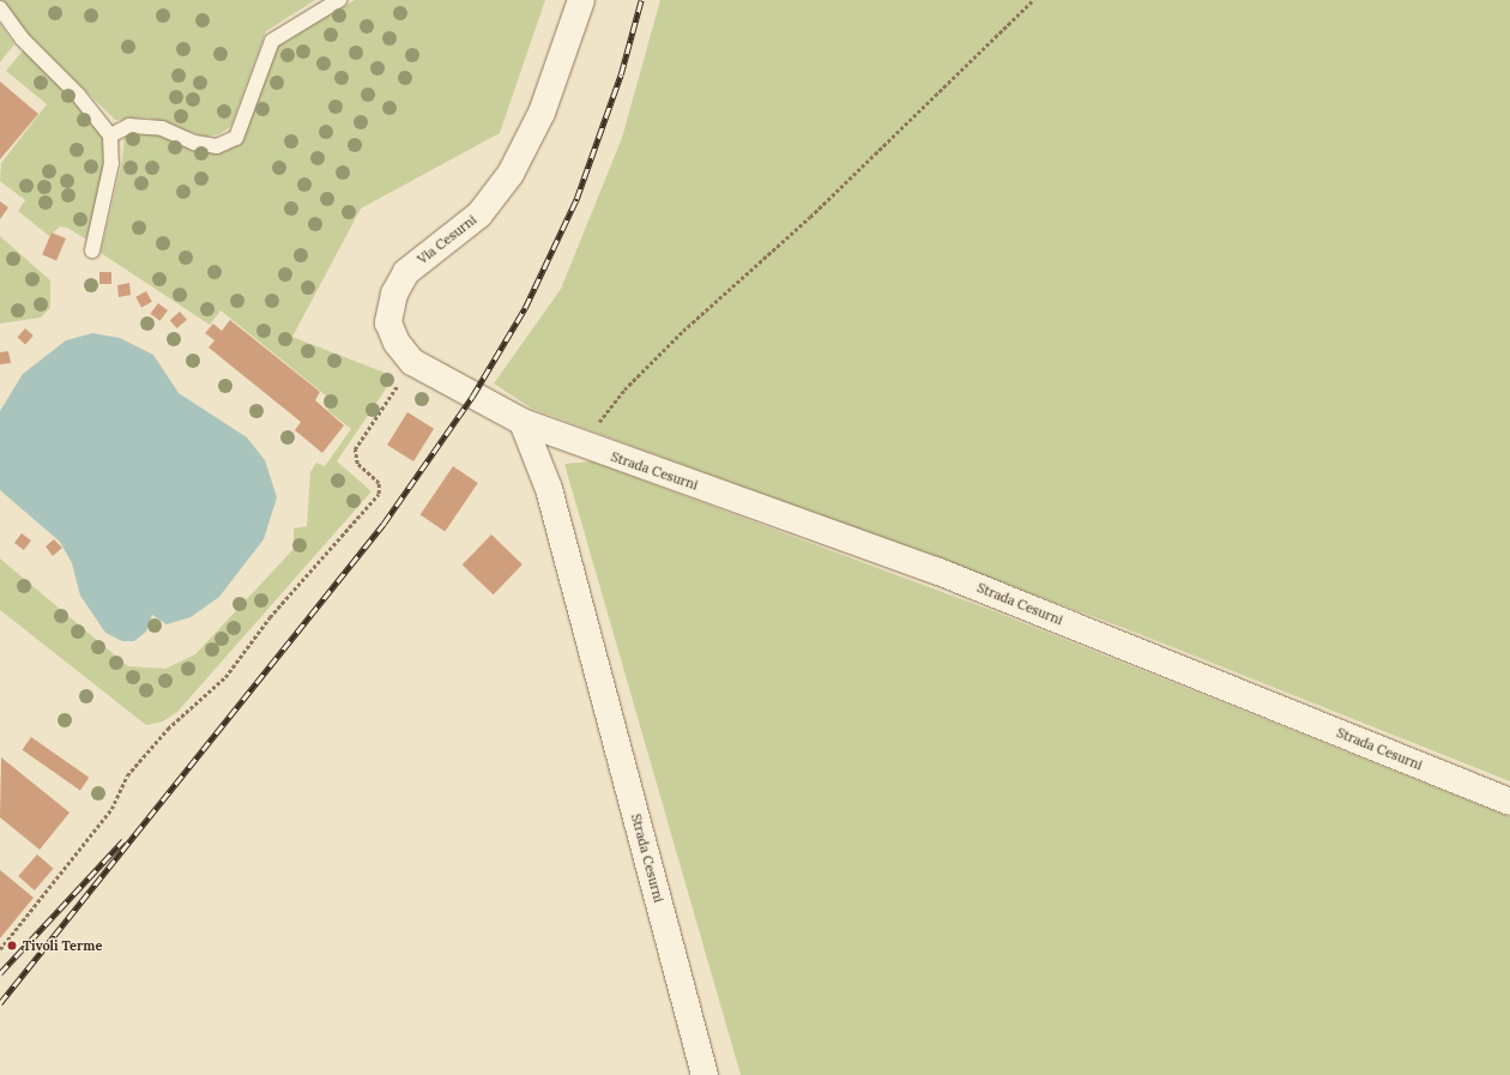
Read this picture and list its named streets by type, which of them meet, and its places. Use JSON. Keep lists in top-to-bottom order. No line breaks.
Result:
{"streets":{"street":["Via Cesurni","Strada Cesurni"]},"crossings":[["Via Cesurni","Strada Cesurni"]],"places":["Tivoli Terme"]}
